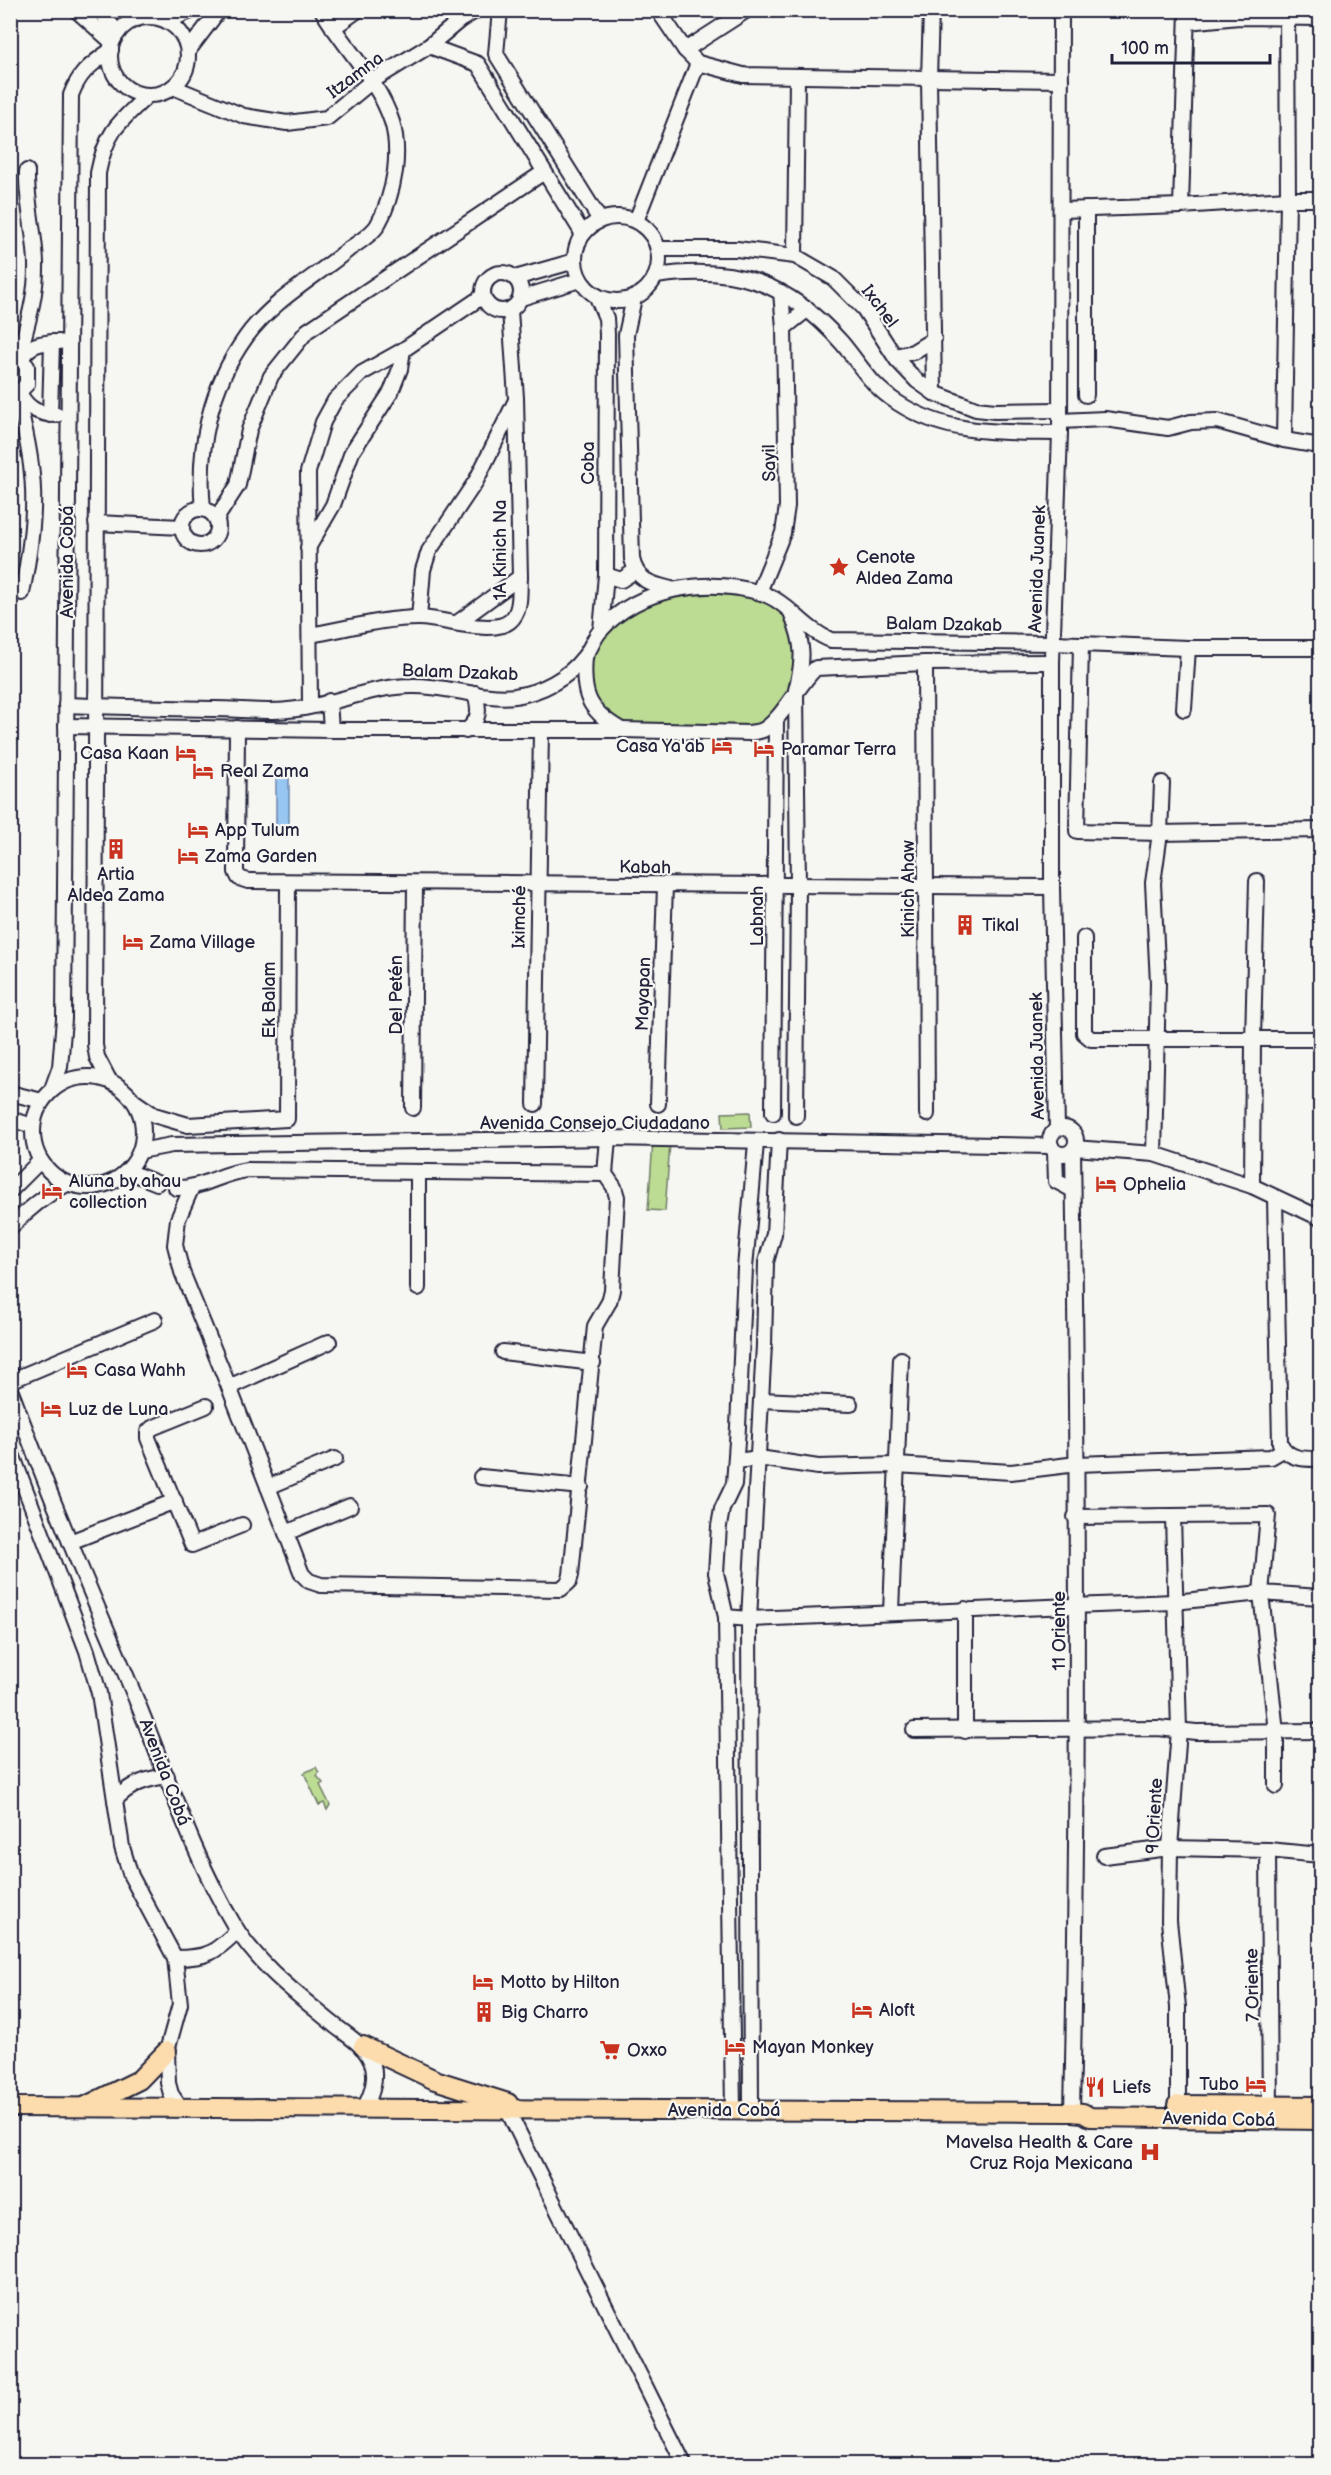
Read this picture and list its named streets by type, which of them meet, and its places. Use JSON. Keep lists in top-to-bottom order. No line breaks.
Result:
{"streets":{"main road":["Avenida Cobá"],"street":["Itzamna","Ixchel","Coba","Sayil","1A Kinich Na","Avenida Juanek","Balam Dzakab","Kabah","Kinich Ahaw","Labnah","Iximché","Mayapan","Del Petén","Ek Balam","Avenida Consejo Ciudadano","11 Oriente","9 Oriente","7 Oriente"]},"crossings":[["Itzamna","Avenida Cobá"],["Ixchel","Coba"],["Ixchel","Avenida Juanek"],["Coba","Sayil"],["Coba","Balam Dzakab"],["Coba","Labnah"],["Sayil","Balam Dzakab"],["Sayil","Labnah"],["Avenida Cobá","Balam Dzakab"],["Avenida Cobá","Ek Balam"],["Avenida Cobá","Avenida Consejo Ciudadano"],["Avenida Cobá","11 Oriente"],["Avenida Cobá","9 Oriente"],["Avenida Cobá","7 Oriente"],["Avenida Juanek","Balam Dzakab"],["Avenida Juanek","Kabah"],["Avenida Juanek","Avenida Consejo Ciudadano"],["Avenida Juanek","11 Oriente"],["Balam Dzakab","Labnah"],["Kabah","Kinich Ahaw"],["Kabah","Labnah"],["Kabah","Iximché"],["Kabah","Mayapan"],["Kabah","Del Petén"],["Kabah","Ek Balam"],["Ek Balam","Avenida Consejo Ciudadano"],["Avenida Consejo Ciudadano","11 Oriente"]],"places":{"place":["Cenote Aldea Zama"],"hotel":["Casa Ya'ab","Paramar Terra","Casa Kaan","Real Zama","App Tulum","Zama Garden","Zama Village","Ophelia","Aluna by ahau collection","Casa Wahh","Luz de Luna","Motto by Hilton","Aloft","Mayan Monkey","Tubo"],"building":["Artia Aldea Zama","Tikal","Big Charro"],"supermarket":["Oxxo"],"restaurant":["Liefs"],"hospital":["Mavelsa Health & Care Cruz Roja Mexicana"]},"scale_bar":"100 m"}
